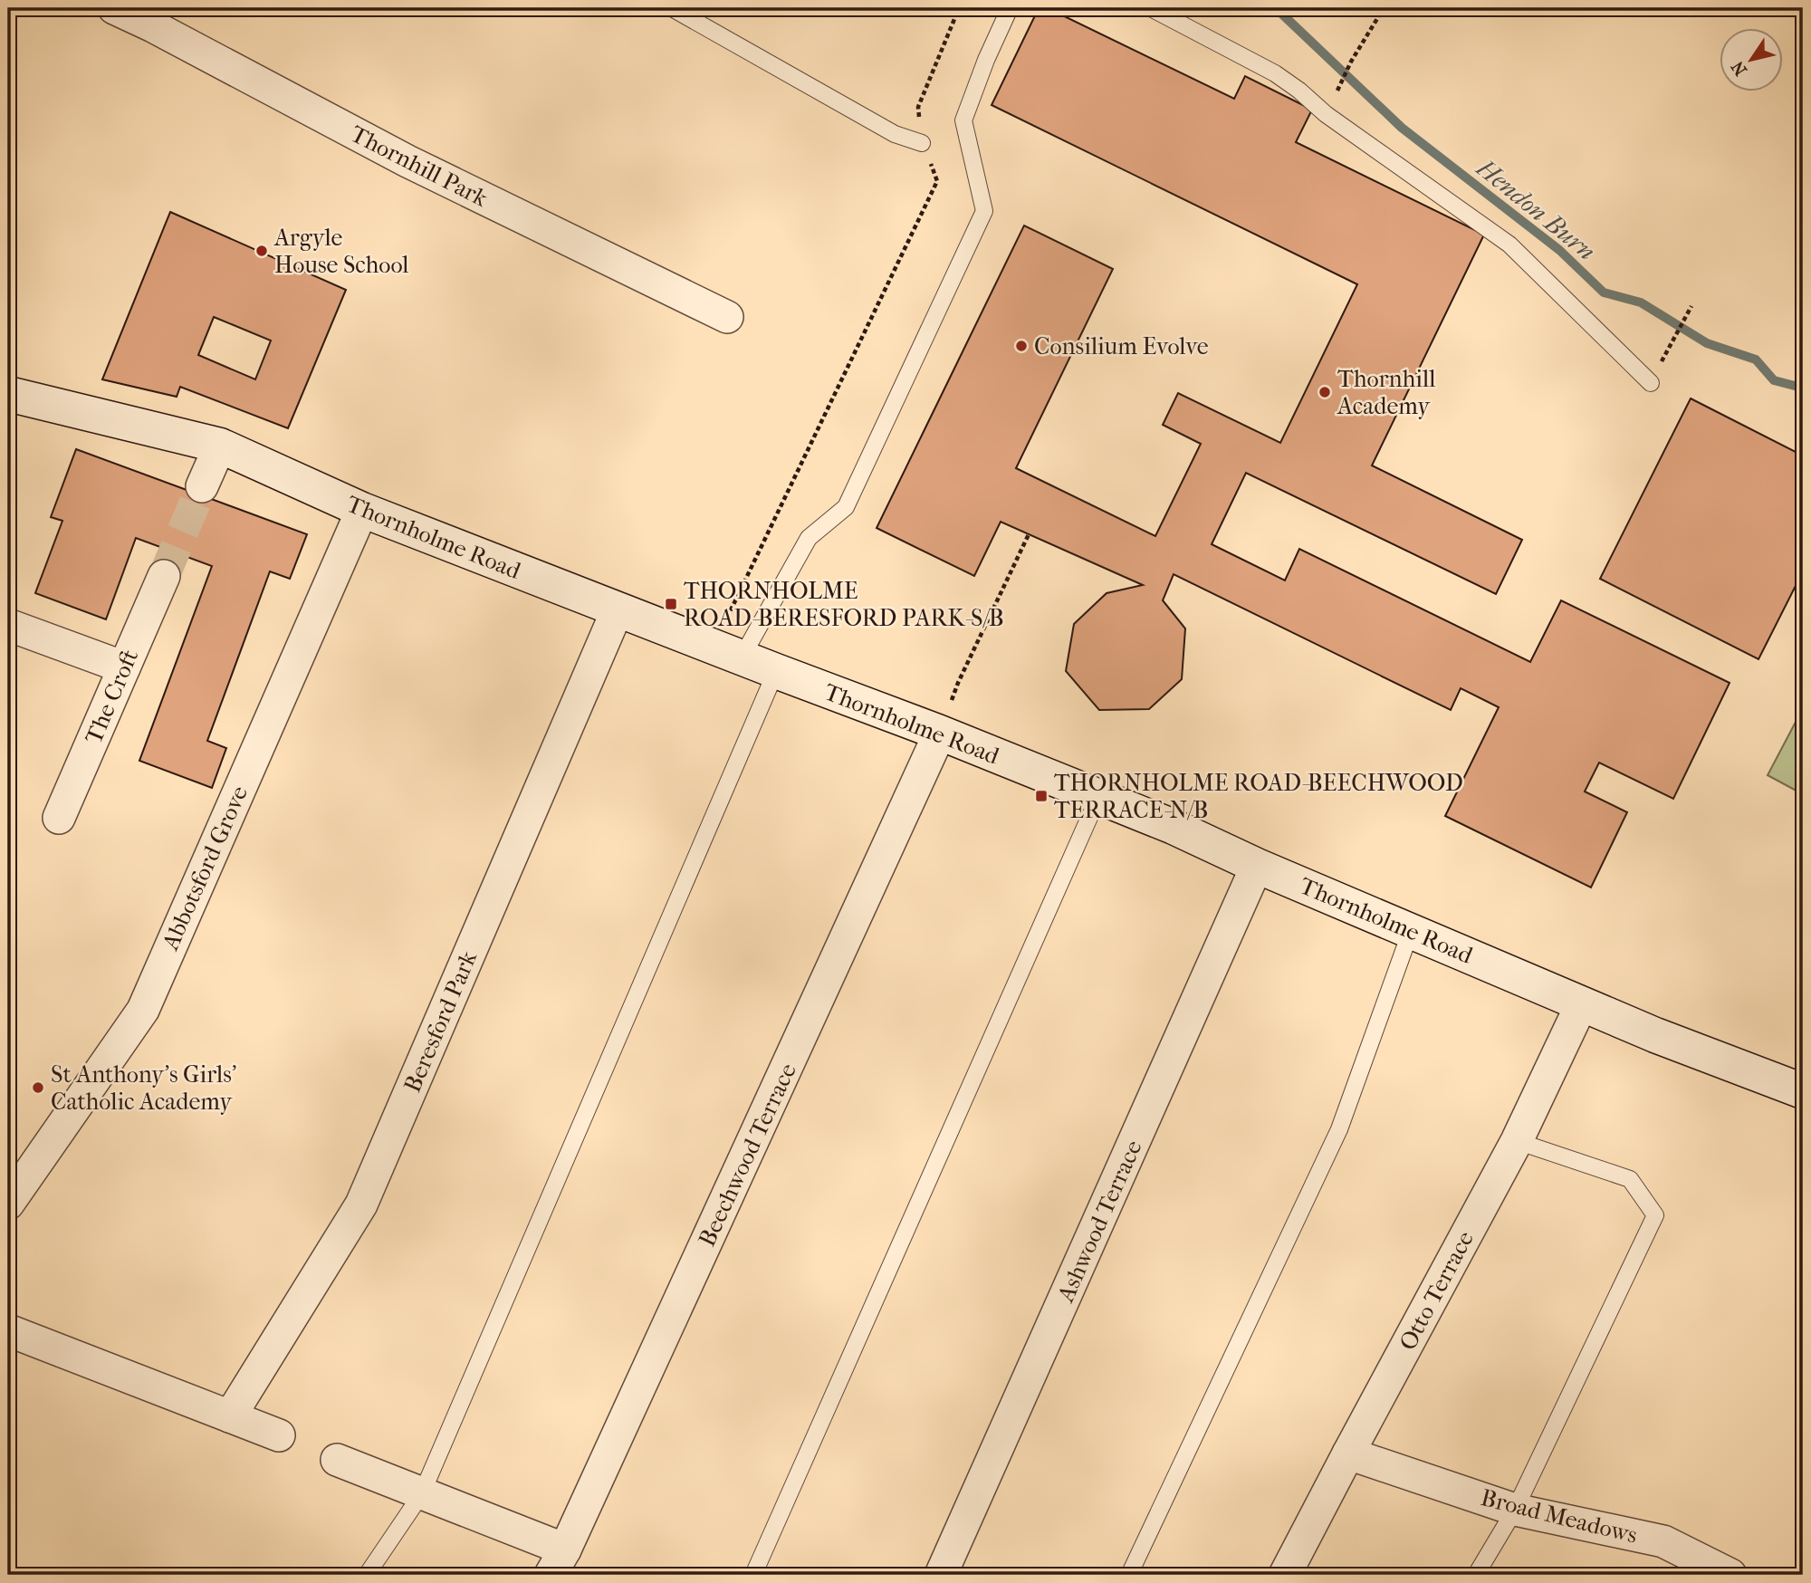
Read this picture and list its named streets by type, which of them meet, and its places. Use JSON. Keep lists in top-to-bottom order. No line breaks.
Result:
{"streets":{"street":["Thornhill Park","Thornholme Road","The Croft","Abbotsford Grove","Beresford Park","Beechwood Terrace","Ashwood Terrace","Otto Terrace","Broad Meadows"]},"crossings":[["Thornholme Road","Abbotsford Grove"],["Thornholme Road","Beresford Park"],["Thornholme Road","Beechwood Terrace"],["Thornholme Road","Ashwood Terrace"],["Thornholme Road","Otto Terrace"],["Otto Terrace","Broad Meadows"]],"water":["Hendon Burn"],"places":{"other":["Argyle House School","Consilium Evolve","Thornhill Academy","St Anthony's Girls' Catholic Academy"],"transit":["THORNHOLME ROAD-BERESFORD PARK-S/B","THORNHOLME ROAD-BEECHWOOD TERRACE-N/B"]},"north":"bottom left"}
